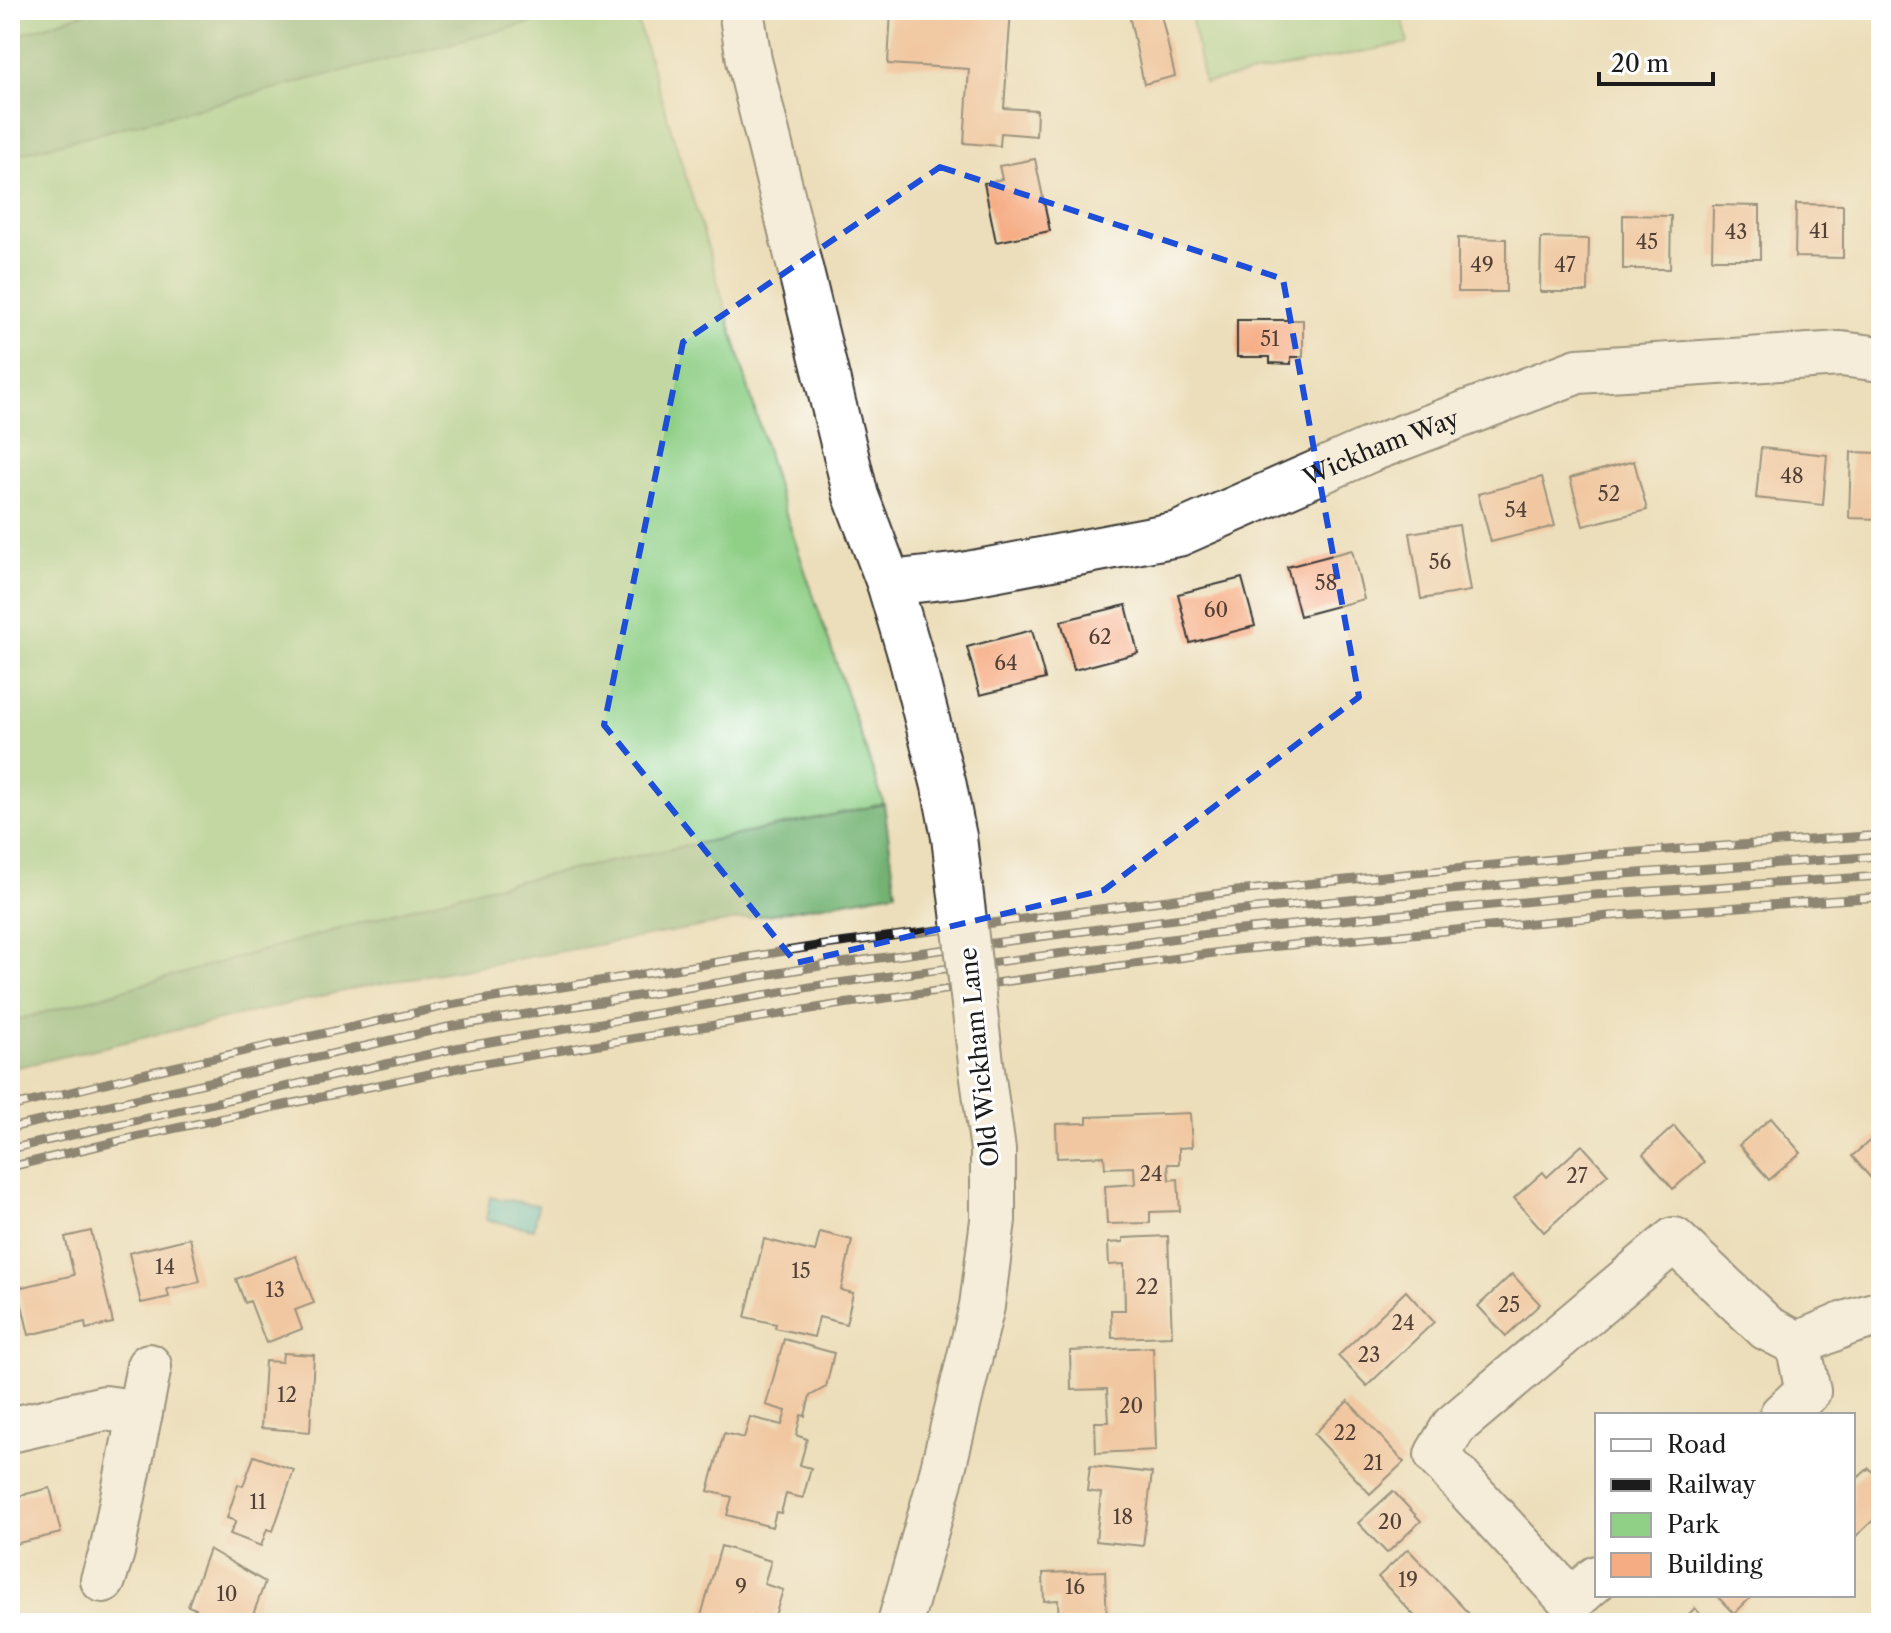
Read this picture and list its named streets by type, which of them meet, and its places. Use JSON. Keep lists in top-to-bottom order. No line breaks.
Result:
{"streets":{"street":["Wickham Way","Old Wickham Lane"]},"crossings":[["Wickham Way","Old Wickham Lane"]],"house_numbers":["41","43","45","49","47","51","48","52","54","56","58","60","62","64","24","27","14","15","22","13","25","24","23","12","20","22","21","11","18","20","19","9","16","10"],"legend":["Road","Railway","Park","Building"],"scale_bar":"20 m"}
